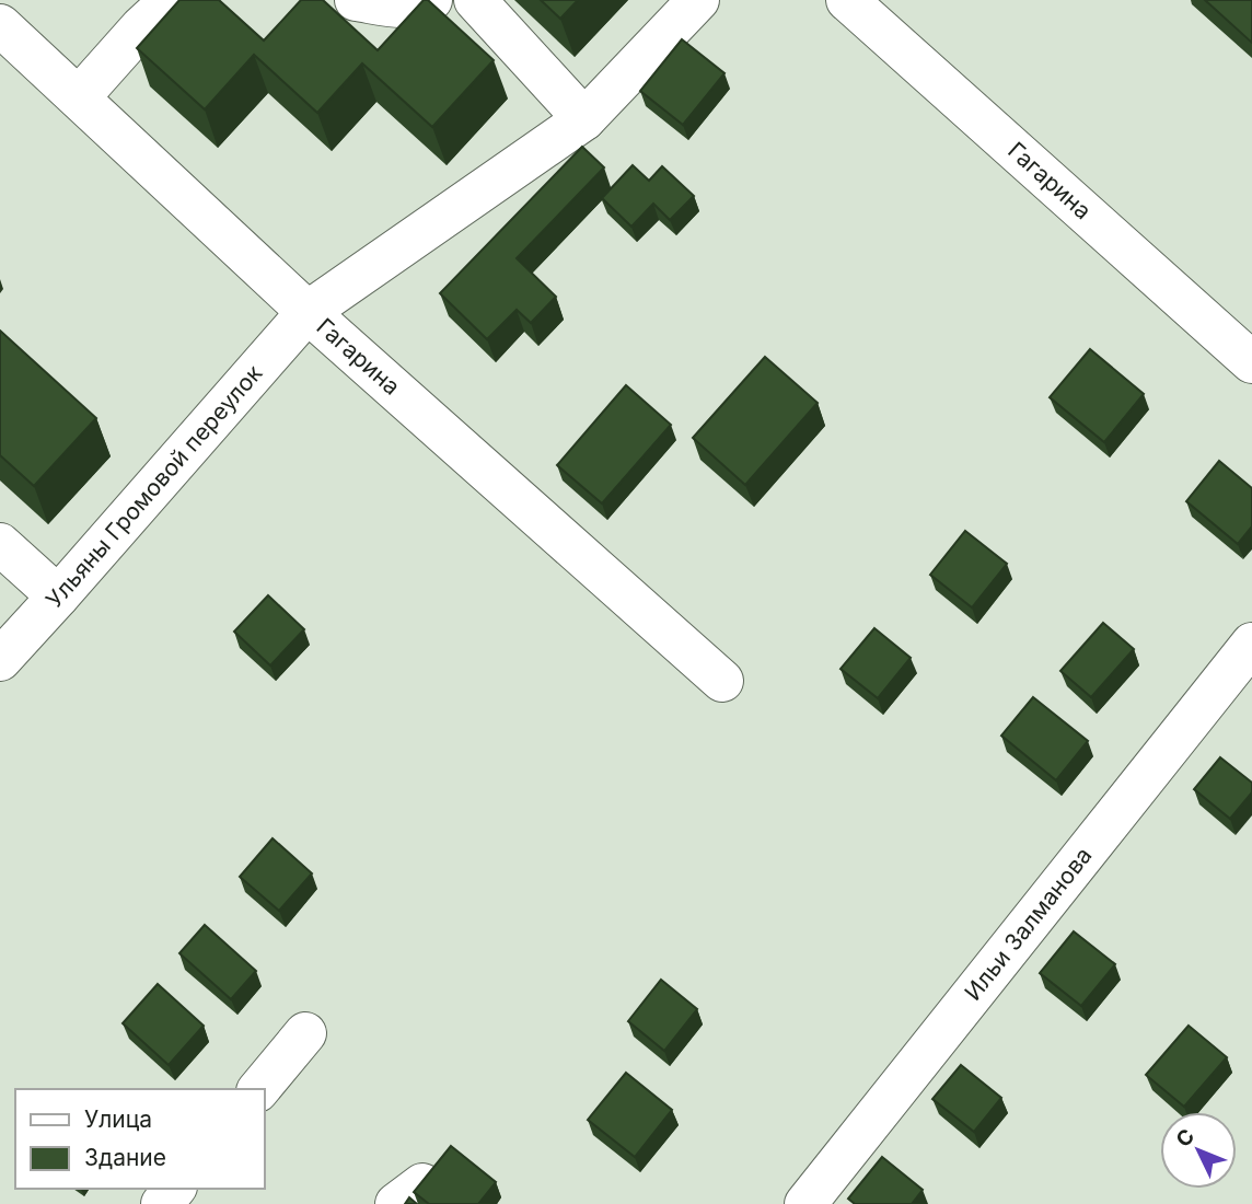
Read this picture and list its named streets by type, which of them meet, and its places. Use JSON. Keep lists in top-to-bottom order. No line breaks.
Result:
{"streets":{"street":["Гагарина","Ульяны Громовой переулок","Ильи Залманова"]},"crossings":[["Гагарина","Ульяны Громовой переулок"]],"legend":["Улица","Здание"],"north":"top left"}
